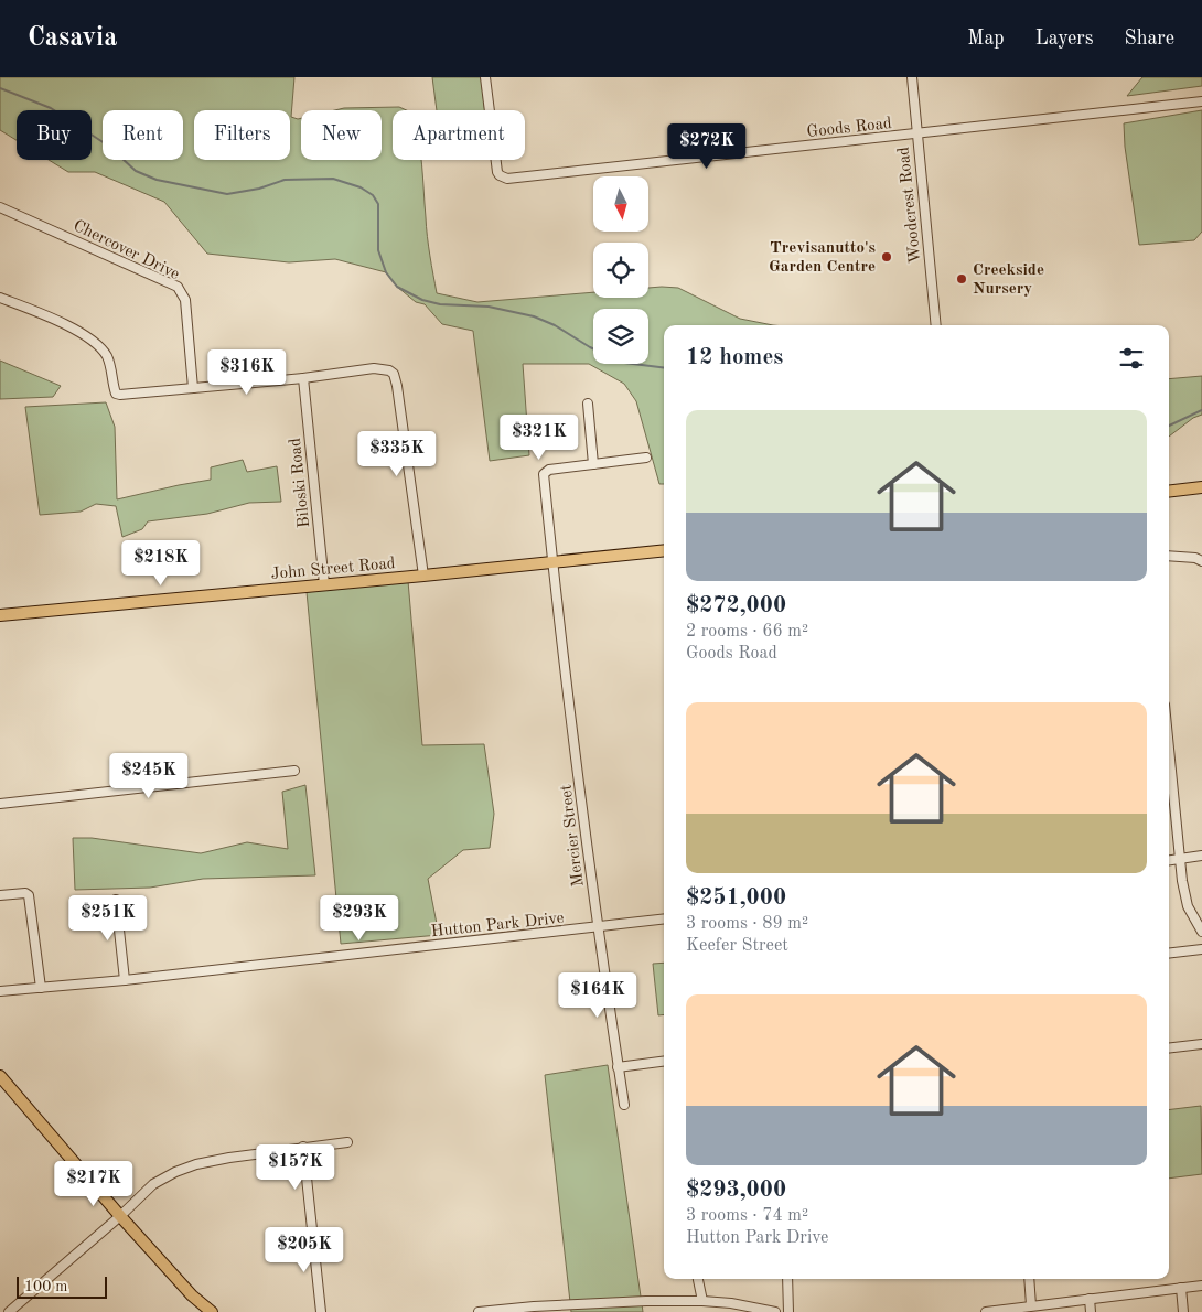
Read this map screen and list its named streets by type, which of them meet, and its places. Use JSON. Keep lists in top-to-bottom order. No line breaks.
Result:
{"streets":{"main road":["John Street Road"],"street":["Goods Road","Woodcrest Road","Chercover Drive","Biloski Road","Mercier Street","Hutton Park Drive"]},"crossings":[["Goods Road","Woodcrest Road"],["Biloski Road","John Street Road"],["John Street Road","Mercier Street"],["Mercier Street","Hutton Park Drive"]],"places":["Trevisanutto's Garden Centre","Creekside Nursery"],"scale_bar":"100 m","north":"bottom","page":{"header":"Casavia","nav":["Map","Layers","Share"],"chip":["Buy","Rent","Filters","New","Apartment"],"price":["$272K","$316K","$321K","$335K","$218K","$245K","$251K","$293K","$164K","$157K","$217K","$205K"],"heading":"12 homes","list":[{"name":"$272,000","note":"2 rooms · 66 m² · Goods Road"},{"name":"$251,000","note":"3 rooms · 89 m² · Keefer Street"},{"name":"$293,000","note":"3 rooms · 74 m² · Hutton Park Drive"}],"scale":"100 m"}}
